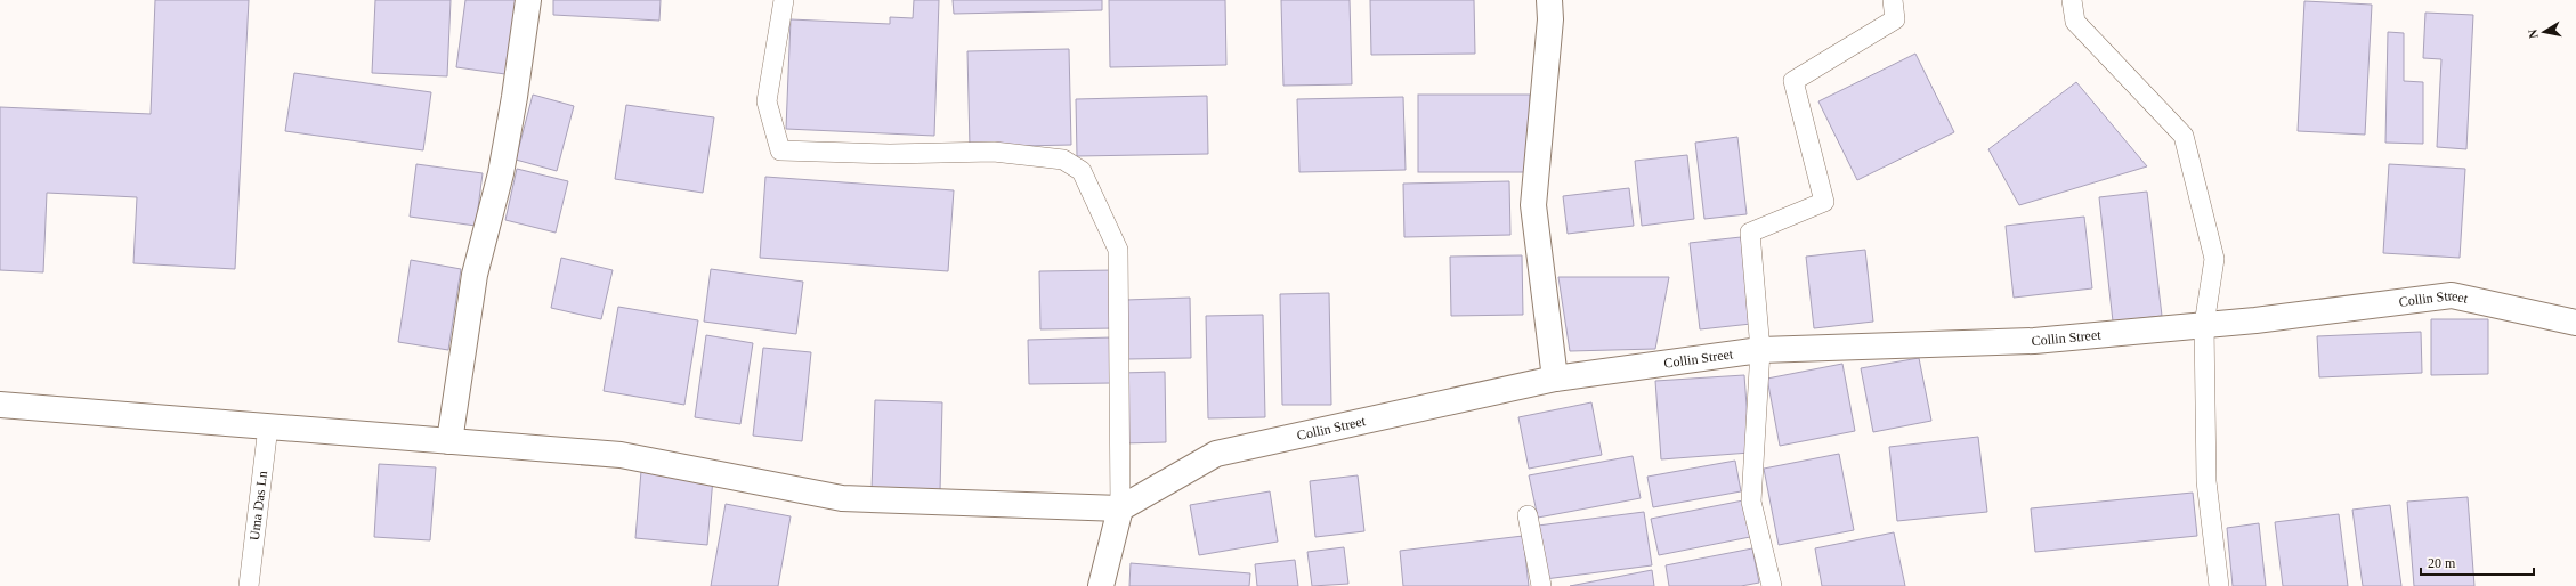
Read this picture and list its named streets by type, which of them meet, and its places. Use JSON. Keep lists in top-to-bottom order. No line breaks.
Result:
{"streets":{"street":["Collin Street"],"lane":["Uma Das Ln"]},"scale_bar":"20 m","north":"left"}
